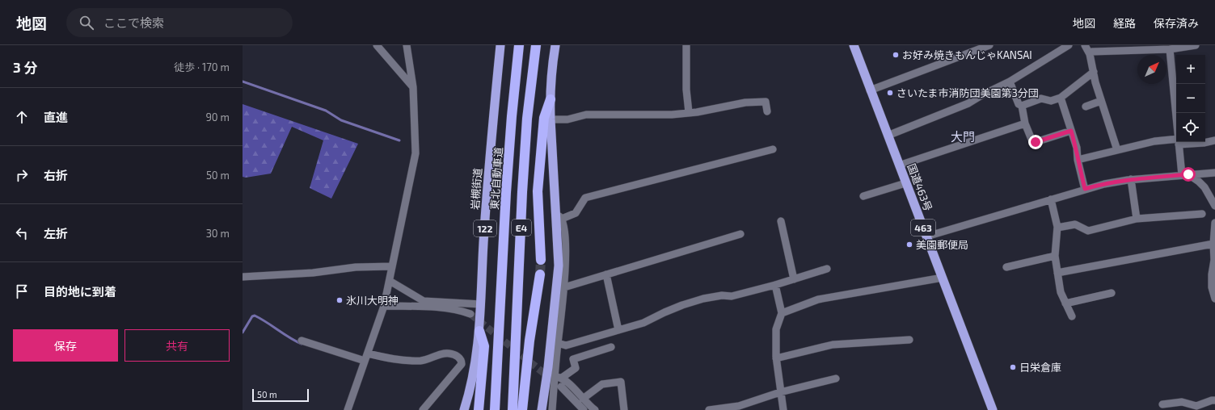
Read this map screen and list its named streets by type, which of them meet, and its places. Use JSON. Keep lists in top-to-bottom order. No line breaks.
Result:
{"streets":{"highway":["東北自動車道","国道463号","岩槻街道","E4","463","122"]},"districts":["大門"],"places":["お好み焼きもんじゃKANSAI","さいたま市消防団美園第3分団","美園郵便局","氷川大明神","日栄倉庫"],"scale_bar":"50 m","north":"top right","page":{"header":"地図","search":"ここで検索","nav":["地図","経路","保存済み"],"heading":["3 分","徒歩 · 170 m"],"map_buttons":["+","−"],"list":[["直進","90 m"],["右折","50 m"],["左折","30 m"],"目的地に到着"],"buttons":["保存","共有"],"scale":"50 m"}}
